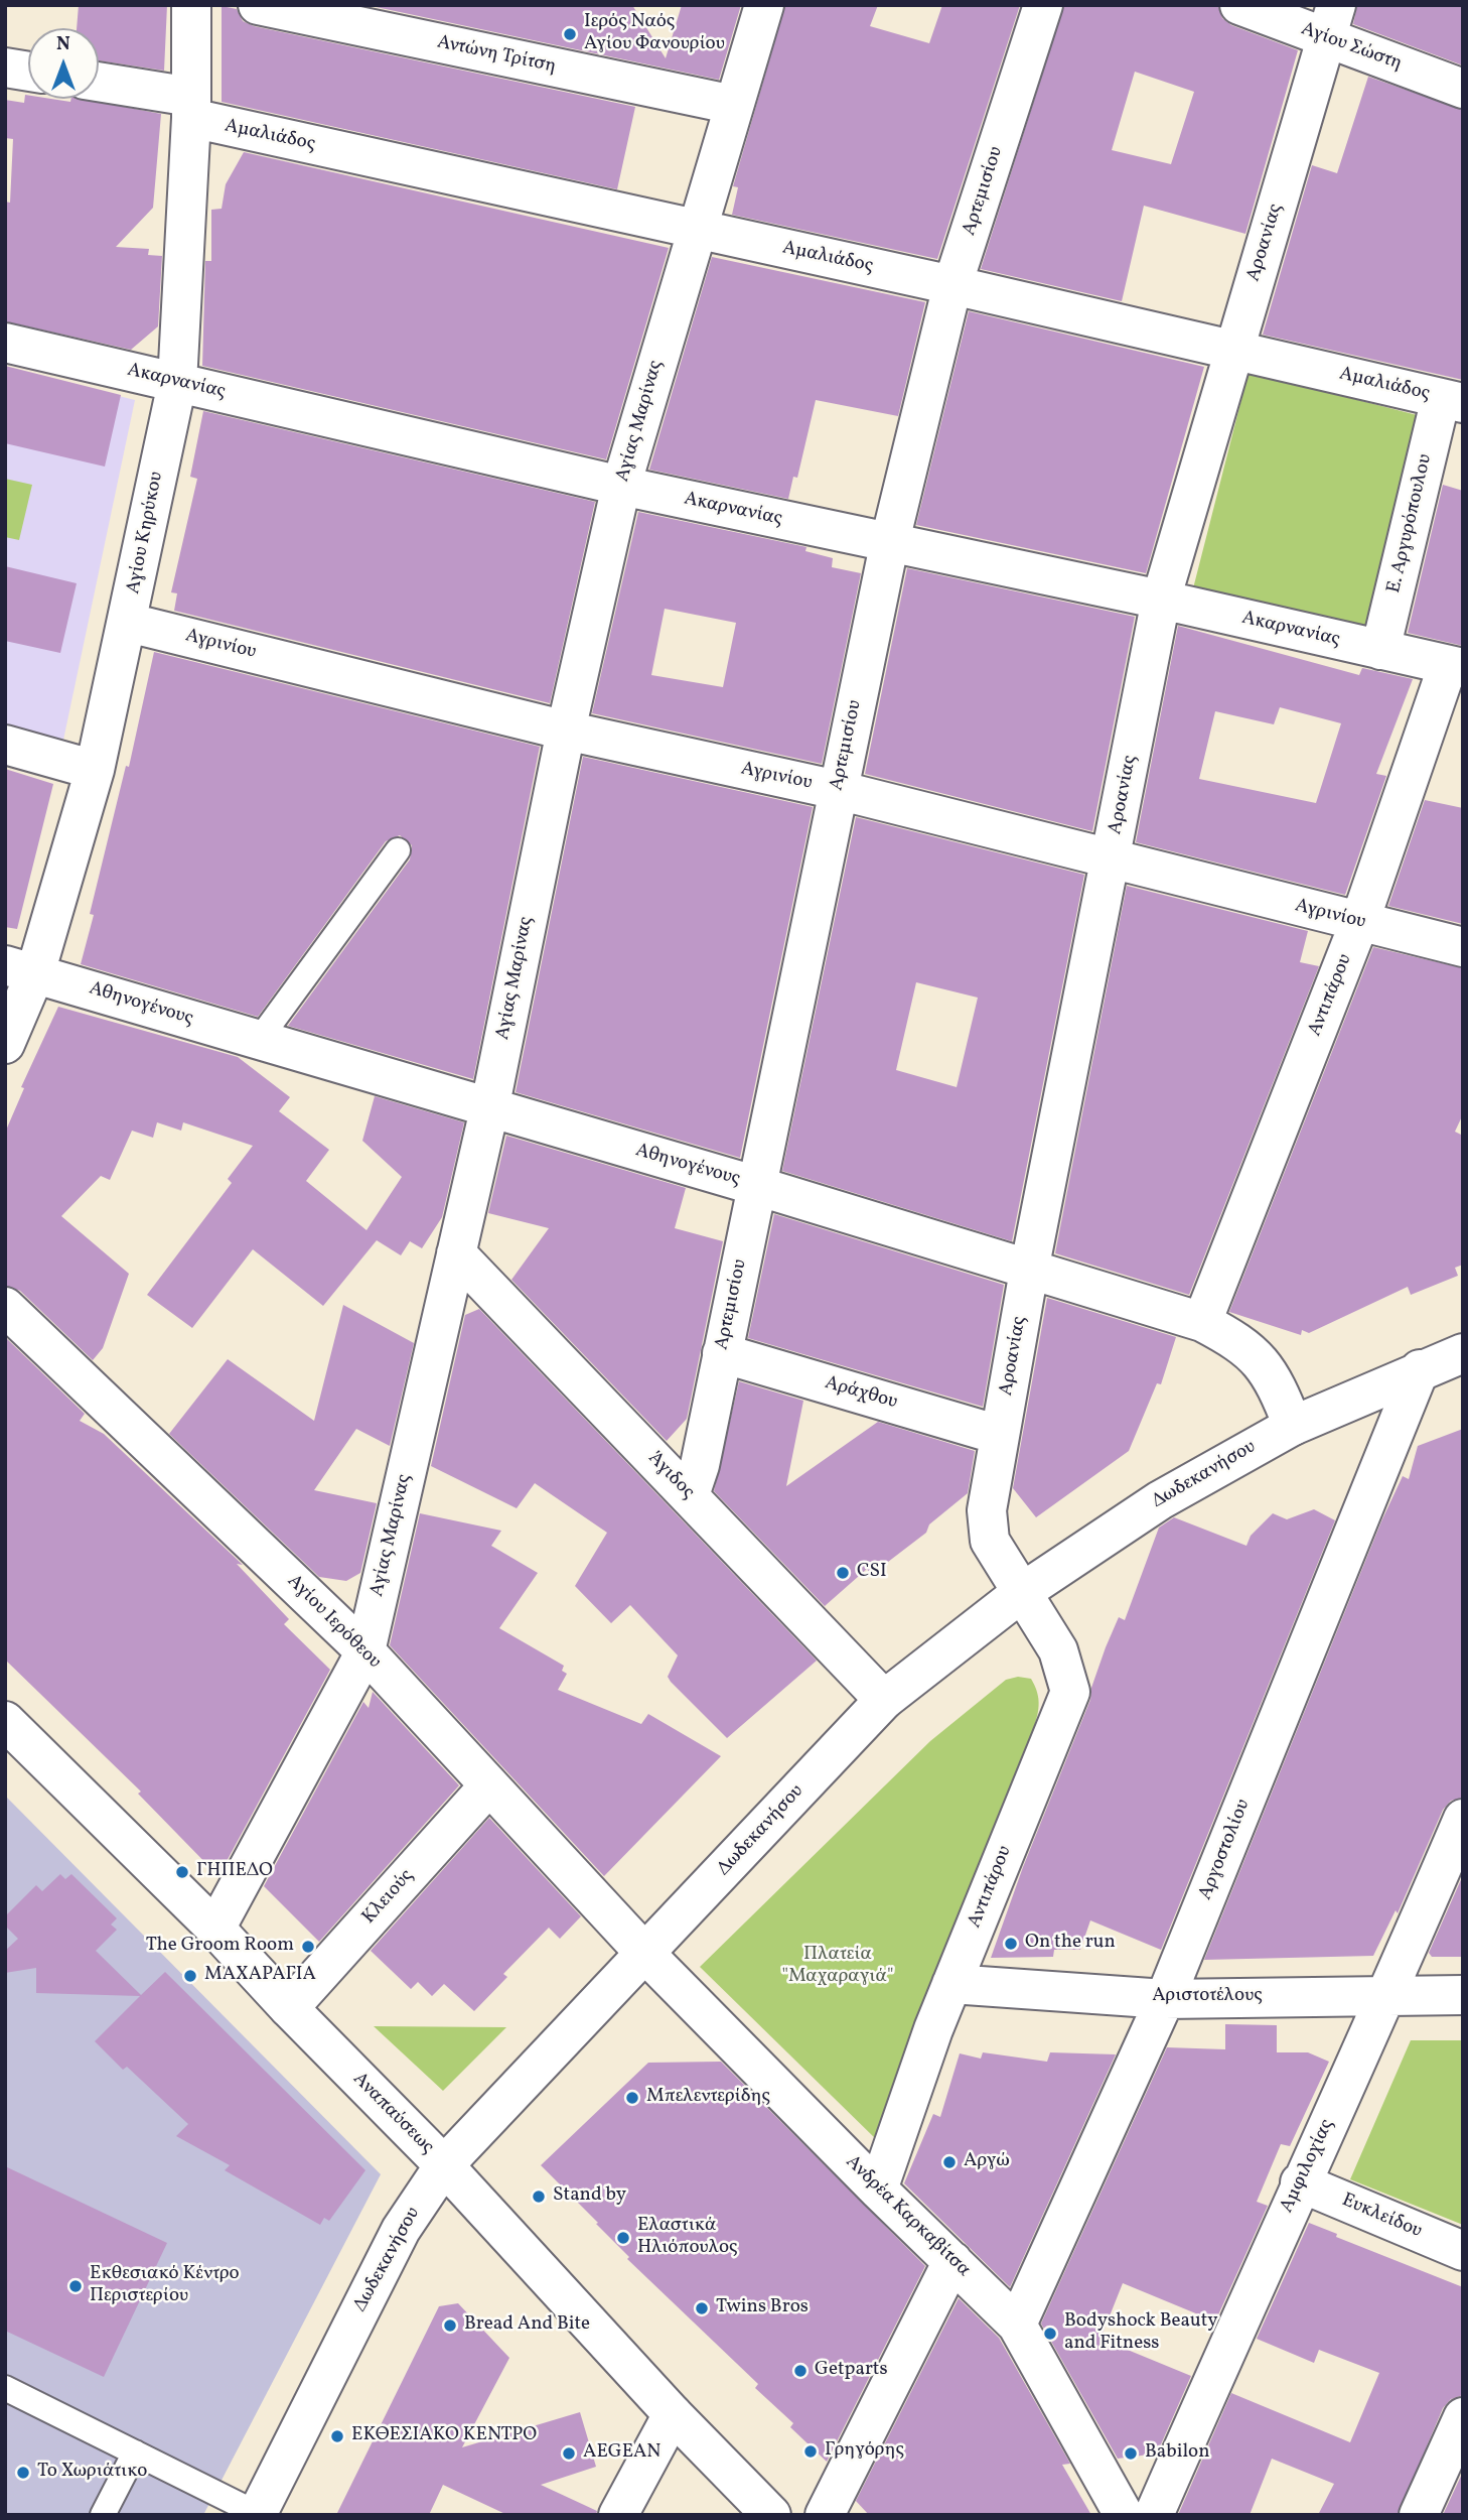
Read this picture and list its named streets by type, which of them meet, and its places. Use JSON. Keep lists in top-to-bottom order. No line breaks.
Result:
{"streets":{"street":["Αγίου Σώστη","Αντώνη Τρίτση","Αμαλιάδος","Αρτεμισίου","Αροανίας","Ακαρνανίας","Αγίας Μαρίνας","Ε. Αργυρόπουλου","Αγίου Κηρύκου","Αγρινίου","Αντιπάρου","Αθηνογένους","Αράχθου","Δωδεκανήσου","Άγιδος","Αγίου Ιερόθεου","Αργοστολίου","Κλειούς","Αριστοτέλους","Αναπαύσεως","Αμφιλοχίας","Ανδρέα Καρκαβίτσα","Ευκλείδου"]},"crossings":[["Αγίου Σώστη","Αροανίας"],["Αντώνη Τρίτση","Αγίας Μαρίνας"],["Αμαλιάδος","Αρτεμισίου"],["Αμαλιάδος","Αροανίας"],["Αμαλιάδος","Αγίας Μαρίνας"],["Αμαλιάδος","Ε. Αργυρόπουλου"],["Αμαλιάδος","Αγίου Κηρύκου"],["Αρτεμισίου","Ακαρνανίας"],["Αρτεμισίου","Αγρινίου"],["Αρτεμισίου","Αθηνογένους"],["Αρτεμισίου","Αράχθου"],["Αρτεμισίου","Άγιδος"],["Αροανίας","Ακαρνανίας"],["Αροανίας","Αγρινίου"],["Αροανίας","Αντιπάρου"],["Αροανίας","Αθηνογένους"],["Αροανίας","Αράχθου"],["Αροανίας","Δωδεκανήσου"],["Ακαρνανίας","Αγίας Μαρίνας"],["Ακαρνανίας","Ε. Αργυρόπουλου"],["Ακαρνανίας","Αγίου Κηρύκου"],["Ακαρνανίας","Αντιπάρου"],["Αγίας Μαρίνας","Αγρινίου"],["Αγίας Μαρίνας","Αθηνογένους"],["Αγίας Μαρίνας","Άγιδος"],["Αγίας Μαρίνας","Αγίου Ιερόθεου"],["Αγίας Μαρίνας","Αναπαύσεως"],["Αγίου Κηρύκου","Αγρινίου"],["Αγίου Κηρύκου","Αθηνογένους"],["Αγρινίου","Αντιπάρου"],["Αντιπάρου","Αθηνογένους"],["Αντιπάρου","Δωδεκανήσου"],["Αντιπάρου","Αριστοτέλους"],["Αντιπάρου","Ανδρέα Καρκαβίτσα"],["Αθηνογένους","Δωδεκανήσου"],["Δωδεκανήσου","Άγιδος"],["Δωδεκανήσου","Αγίου Ιερόθεου"],["Δωδεκανήσου","Αργοστολίου"],["Δωδεκανήσου","Αναπαύσεως"],["Δωδεκανήσου","Ανδρέα Καρκαβίτσα"],["Αγίου Ιερόθεου","Κλειούς"],["Αγίου Ιερόθεου","Ανδρέα Καρκαβίτσα"],["Αργοστολίου","Αριστοτέλους"],["Αργοστολίου","Ανδρέα Καρκαβίτσα"],["Κλειούς","Αναπαύσεως"],["Αριστοτέλους","Αμφιλοχίας"],["Αμφιλοχίας","Ευκλείδου"]],"parks":["Πλατεία \"Μαχαραγιά\""],"places":["Ιερός Ναός Αγίου Φανουρίου","CSI","ΓΗΠΕΔΟ","On the run","The Groom Room","ΜΑΧΑΡΑΓΙΑ","Μπελεντερίδης","Αργώ","Stand by","Ελαστικά Ηλιόπουλος","Εκθεσιακό Κέντρο Περιστερίου","Twins Bros","Bread And Bite","Bodyshock Beauty and Fitness","Getparts","ΕΚΘΕΣΙΑΚΟ ΚΕΝΤΡΟ","Γρηγόρης","AEGEAN","Babilon","Το Χωριάτικο"],"north":"top"}
